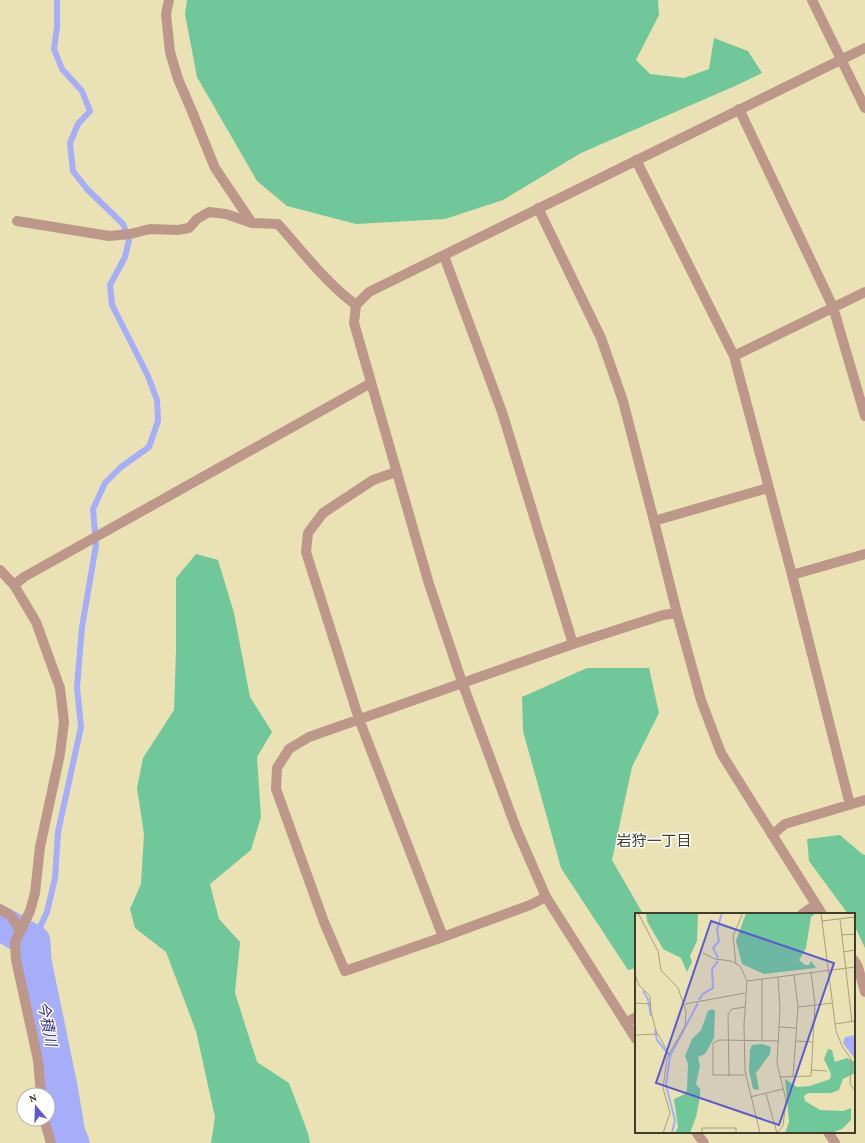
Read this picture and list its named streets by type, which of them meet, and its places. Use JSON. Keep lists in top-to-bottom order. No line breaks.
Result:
{"districts":["岩狩一丁目"],"water":["今積川"],"north":"top"}
